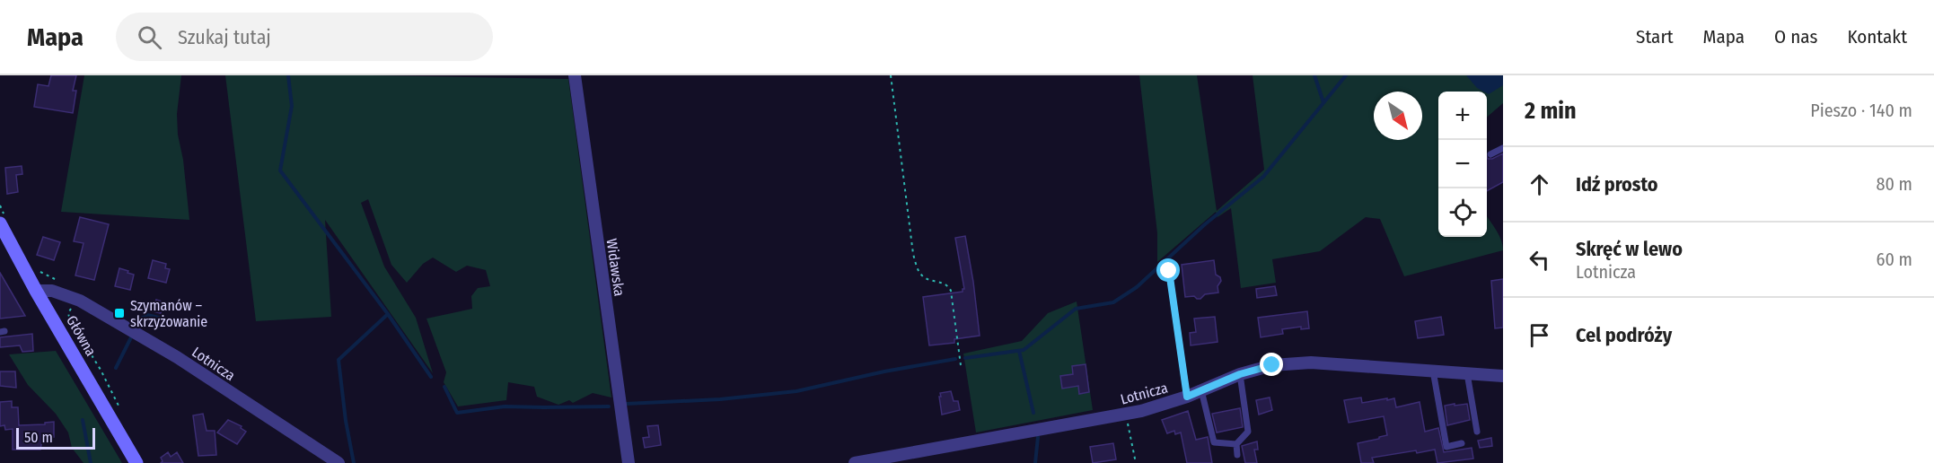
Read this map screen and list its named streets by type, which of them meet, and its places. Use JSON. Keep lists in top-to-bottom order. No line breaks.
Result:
{"streets":{"main road":["Główna"],"street":["Widawska","Lotnicza"]},"crossings":[["Główna","Lotnicza"]],"places":{"transit":["Szymanów – skrzyżowanie"]},"scale_bar":"50 m","north":"bottom right","page":{"header":"Mapa","search":"Szukaj tutaj","nav":["Start","Mapa","O nas","Kontakt"],"heading":["2 min","Pieszo · 140 m"],"map_buttons":["+","−"],"list":[["Idź prosto","80 m"],["Skręć w lewo","Lotnicza","60 m"],"Cel podróży"],"scale":"50 m"}}
